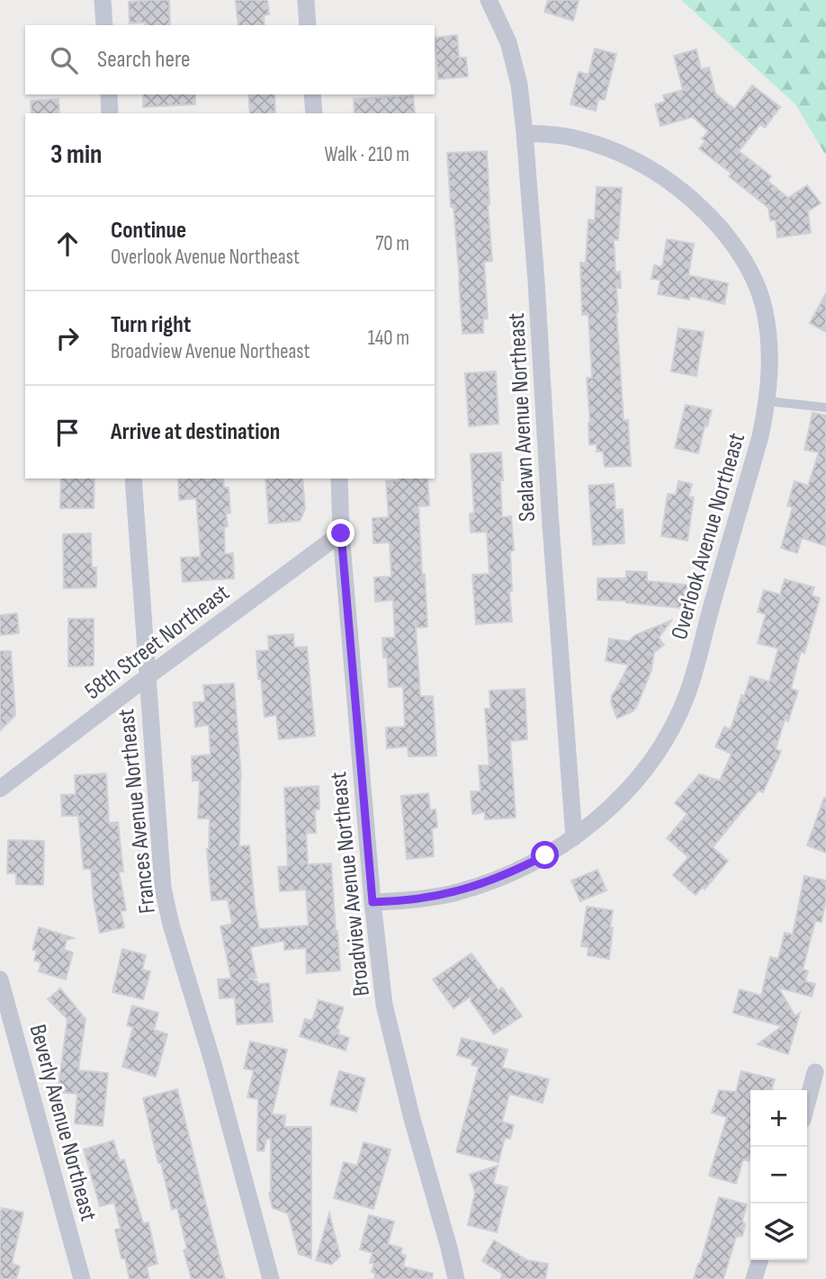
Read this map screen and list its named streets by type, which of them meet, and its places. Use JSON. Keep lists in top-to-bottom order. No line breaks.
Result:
{"streets":{"street":["Sealawn Avenue Northeast","Overlook Avenue Northeast","58th Street Northeast","Frances Avenue Northeast","Broadview Avenue Northeast","Beverly Avenue Northeast"]},"crossings":[["Sealawn Avenue Northeast","Overlook Avenue Northeast"],["Overlook Avenue Northeast","Broadview Avenue Northeast"],["58th Street Northeast","Frances Avenue Northeast"],["58th Street Northeast","Broadview Avenue Northeast"]],"page":{"search":"Search here","heading":["3 min","Walk · 210 m"],"list":[["Continue","Overlook Avenue Northeast","70 m"],["Turn right","Broadview Avenue Northeast","140 m"],"Arrive at destination"],"map_buttons":["+","−"]}}
